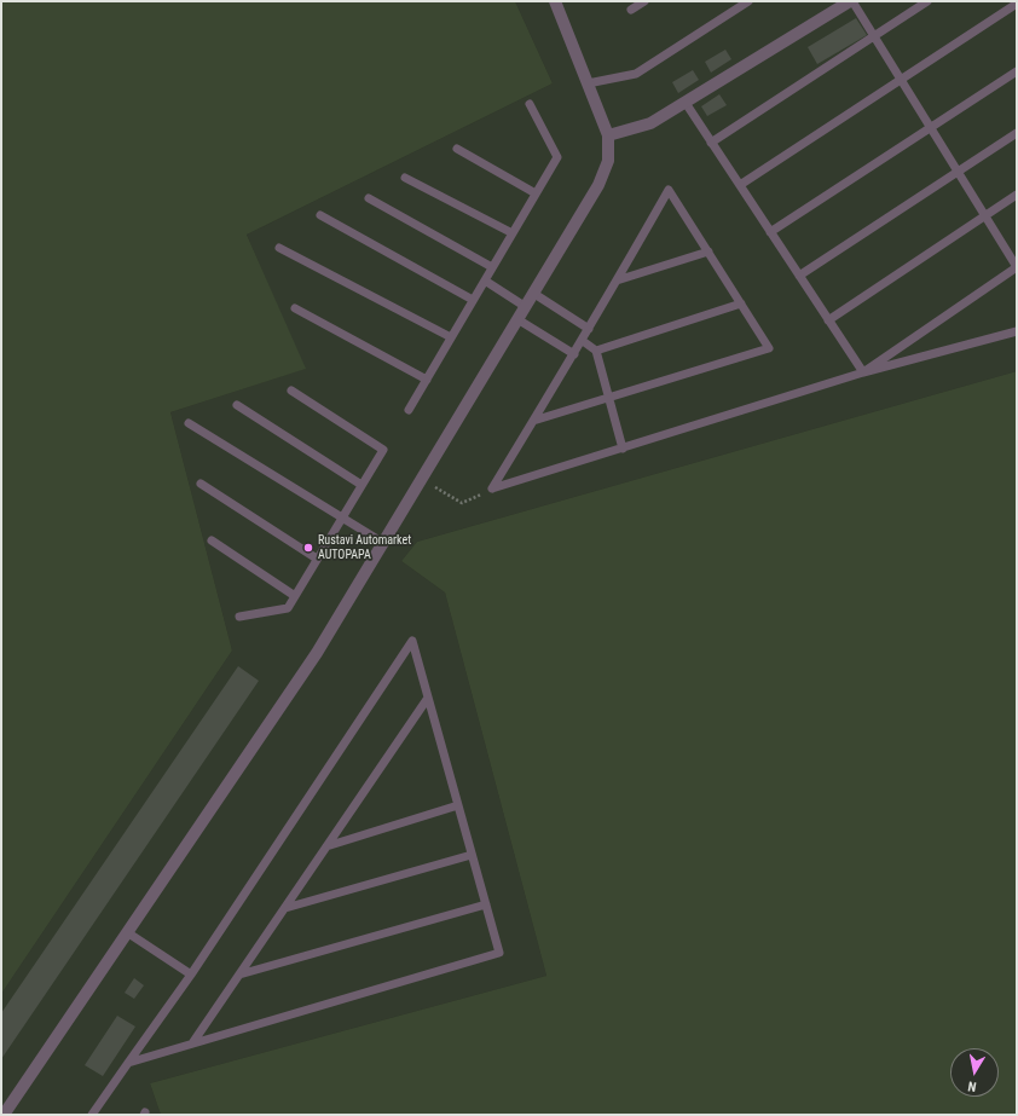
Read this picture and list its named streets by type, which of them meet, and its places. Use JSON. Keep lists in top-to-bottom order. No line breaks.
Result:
{"places":["Rustavi Automarket AUTOPAPA"],"north":"bottom"}
